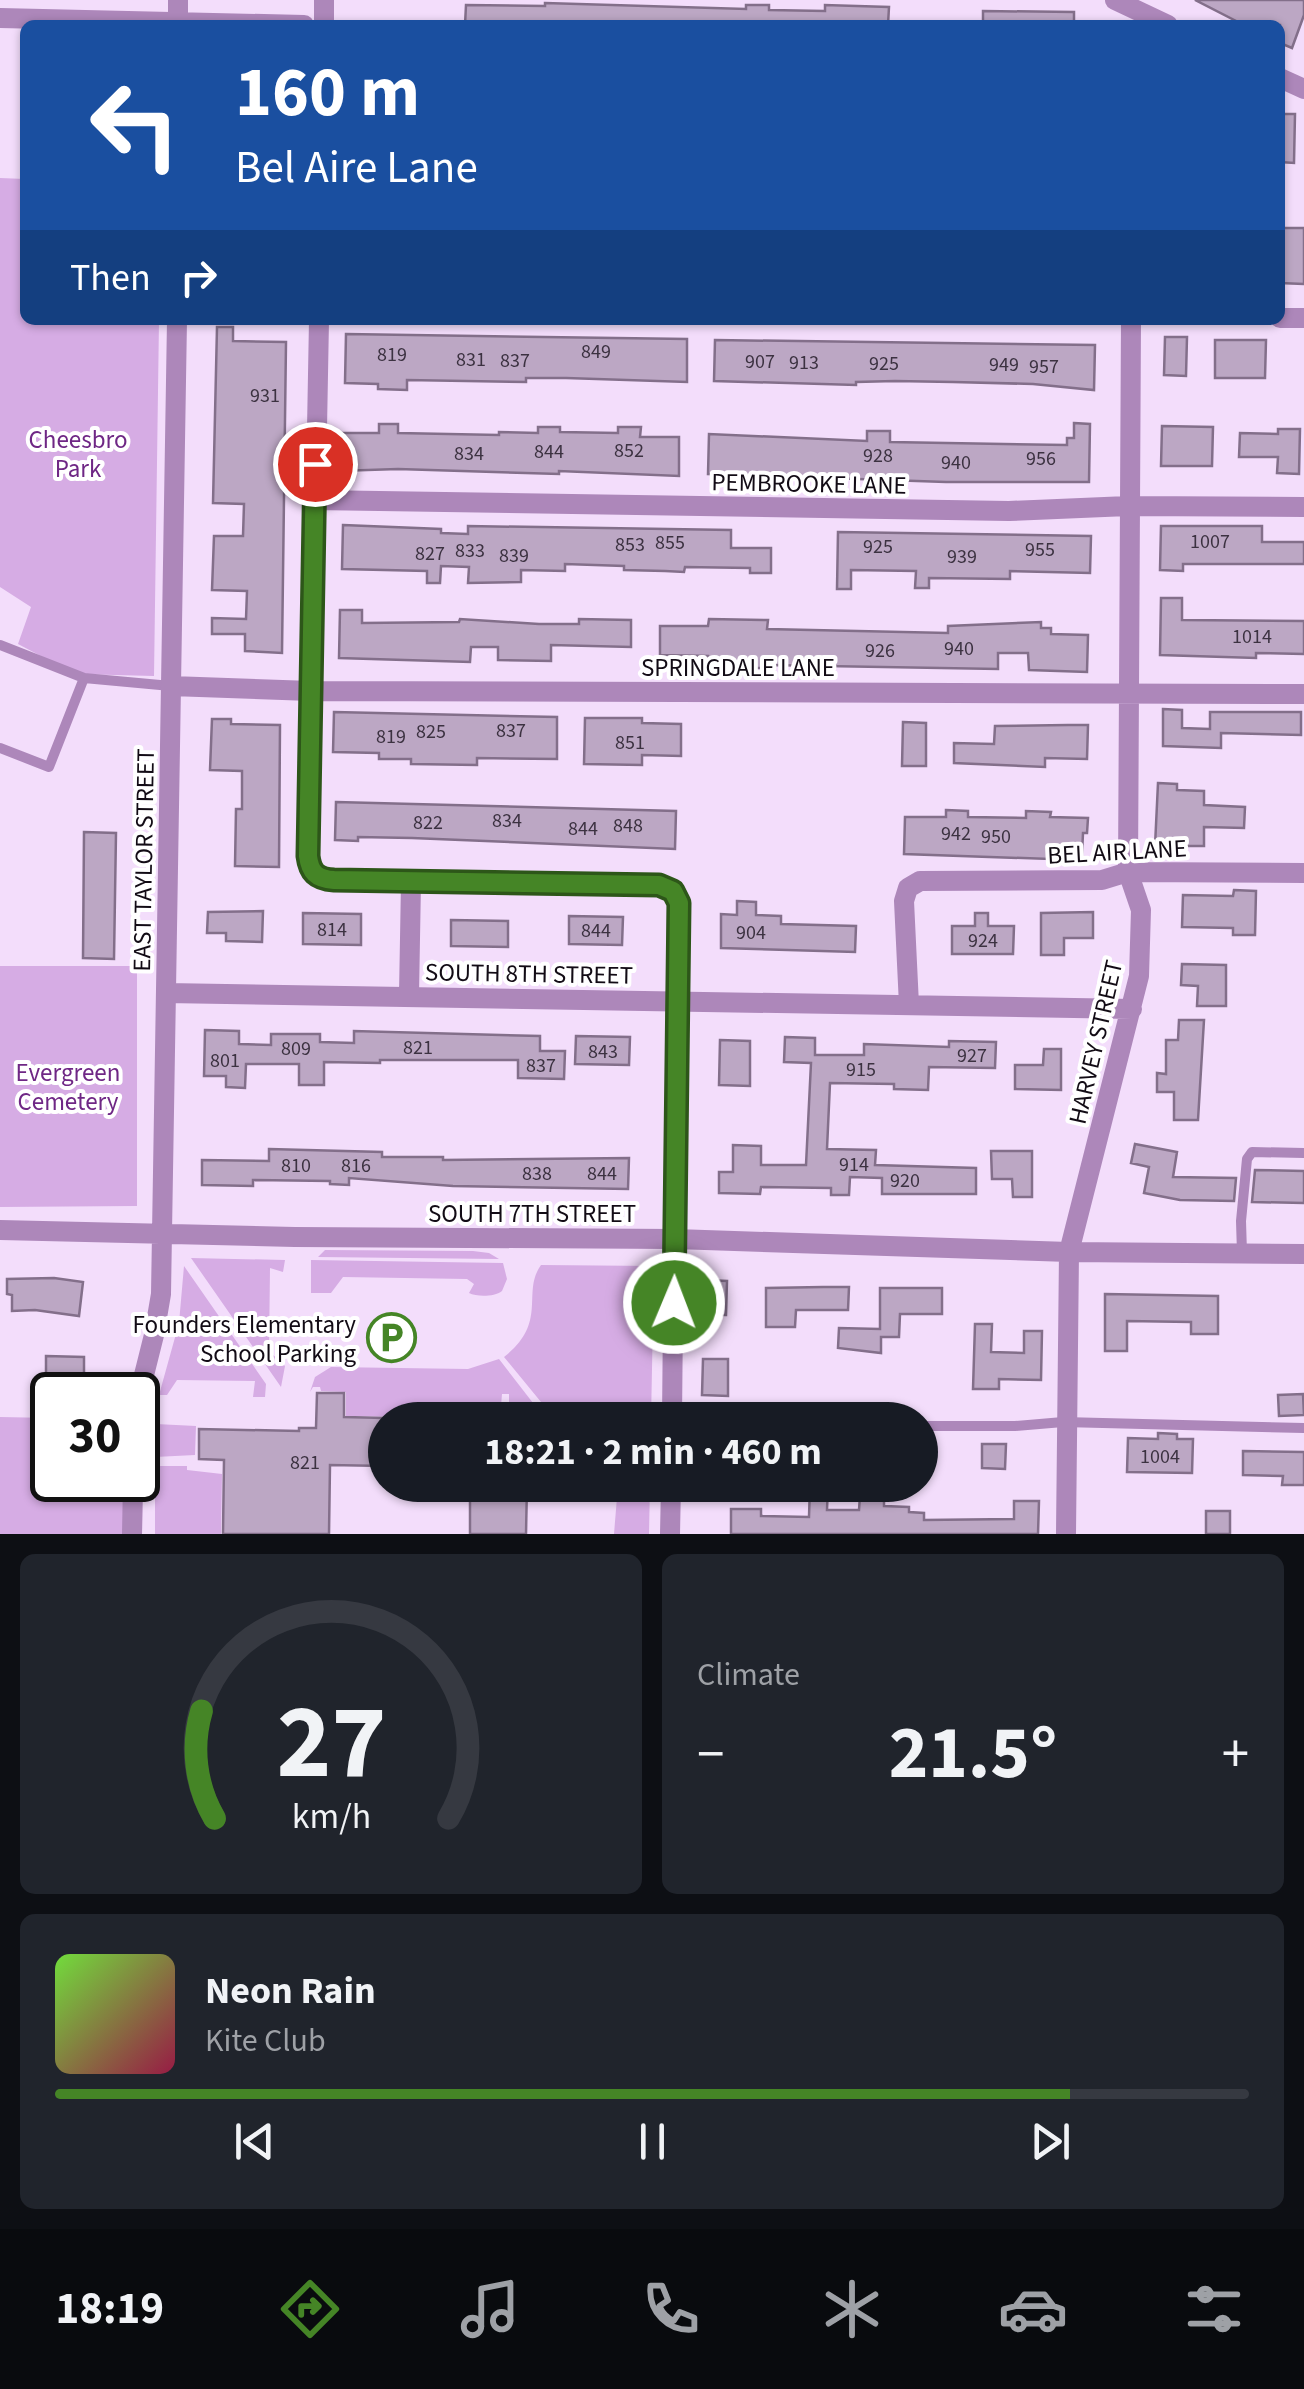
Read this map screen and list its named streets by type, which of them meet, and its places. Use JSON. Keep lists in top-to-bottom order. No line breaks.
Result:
{"streets":{"street":["PEMBROOKE LANE","SPRINGDALE LANE","BEL AIR LANE","EAST TAYLOR STREET","SOUTH 8TH STREET","HARVEY STREET","SOUTH 7TH STREET"]},"crossings":[["PEMBROOKE LANE","HARVEY STREET"],["SPRINGDALE LANE","EAST TAYLOR STREET"],["SPRINGDALE LANE","HARVEY STREET"],["BEL AIR LANE","SOUTH 8TH STREET"],["BEL AIR LANE","HARVEY STREET"],["EAST TAYLOR STREET","SOUTH 8TH STREET"],["EAST TAYLOR STREET","SOUTH 7TH STREET"],["SOUTH 8TH STREET","HARVEY STREET"],["HARVEY STREET","SOUTH 7TH STREET"]],"parks":["Cheesbro Park","Evergreen Cemetery"],"places":{"parking":["Founders Elementary School Parking"]},"house_numbers":["849","819","831","837","907","913","925","949","957","931","852","844","834","928","956","940","1007","855","853","925","955","833","827","839","939","1014","940","926","837","825","819","851","834","822","848","844","942","950","814","844","904","924","821","809","843","927","801","837","915","914","810","816","838","844","920","1004","821"],"page":{"turn":["160 m","Bel Aire Lane"],"then":"Then","limit":"30","trip":"18:21 · 2 min · 460 m","tile":"Climate","heat":["−","21.5°","+"],"song":["Neon Rain","Kite Club"],"tabs":"18:19","gauge":["27","km/h"]}}
